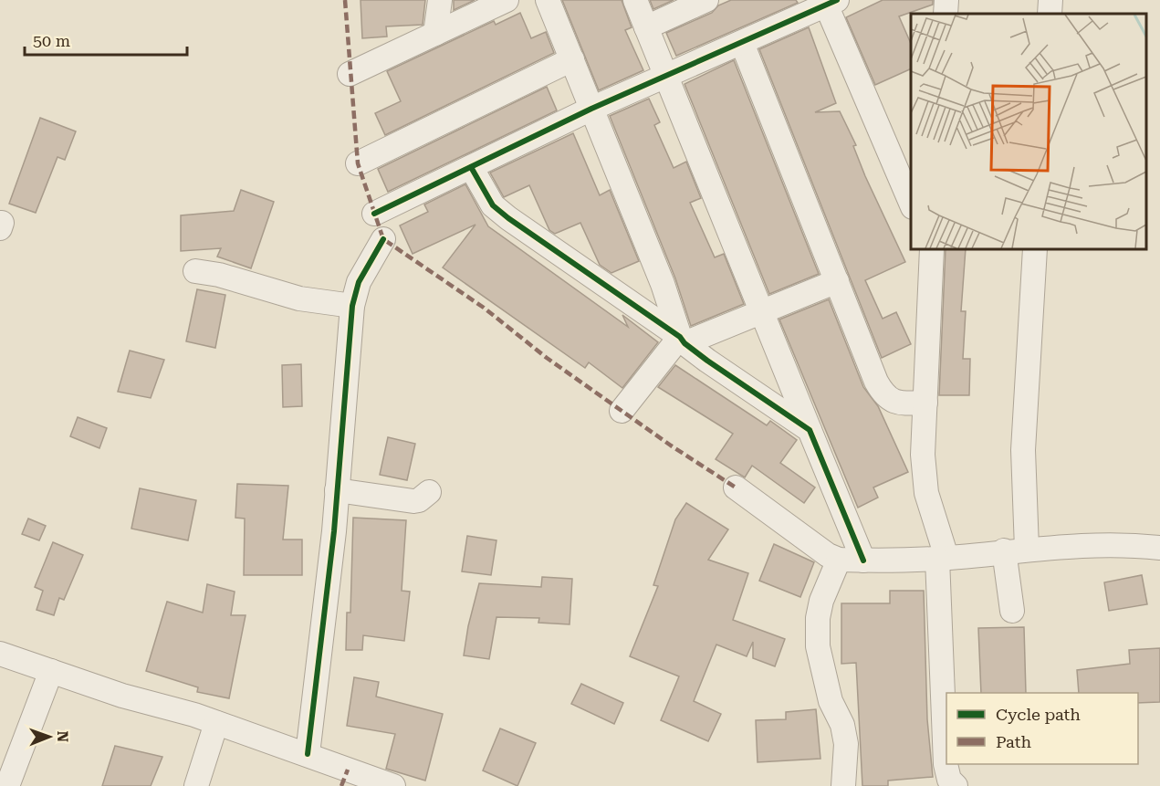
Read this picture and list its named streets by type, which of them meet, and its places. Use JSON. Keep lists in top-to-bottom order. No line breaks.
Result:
{"legend":["Cycle path","Path"],"scale_bar":"50 m","north":"right"}
